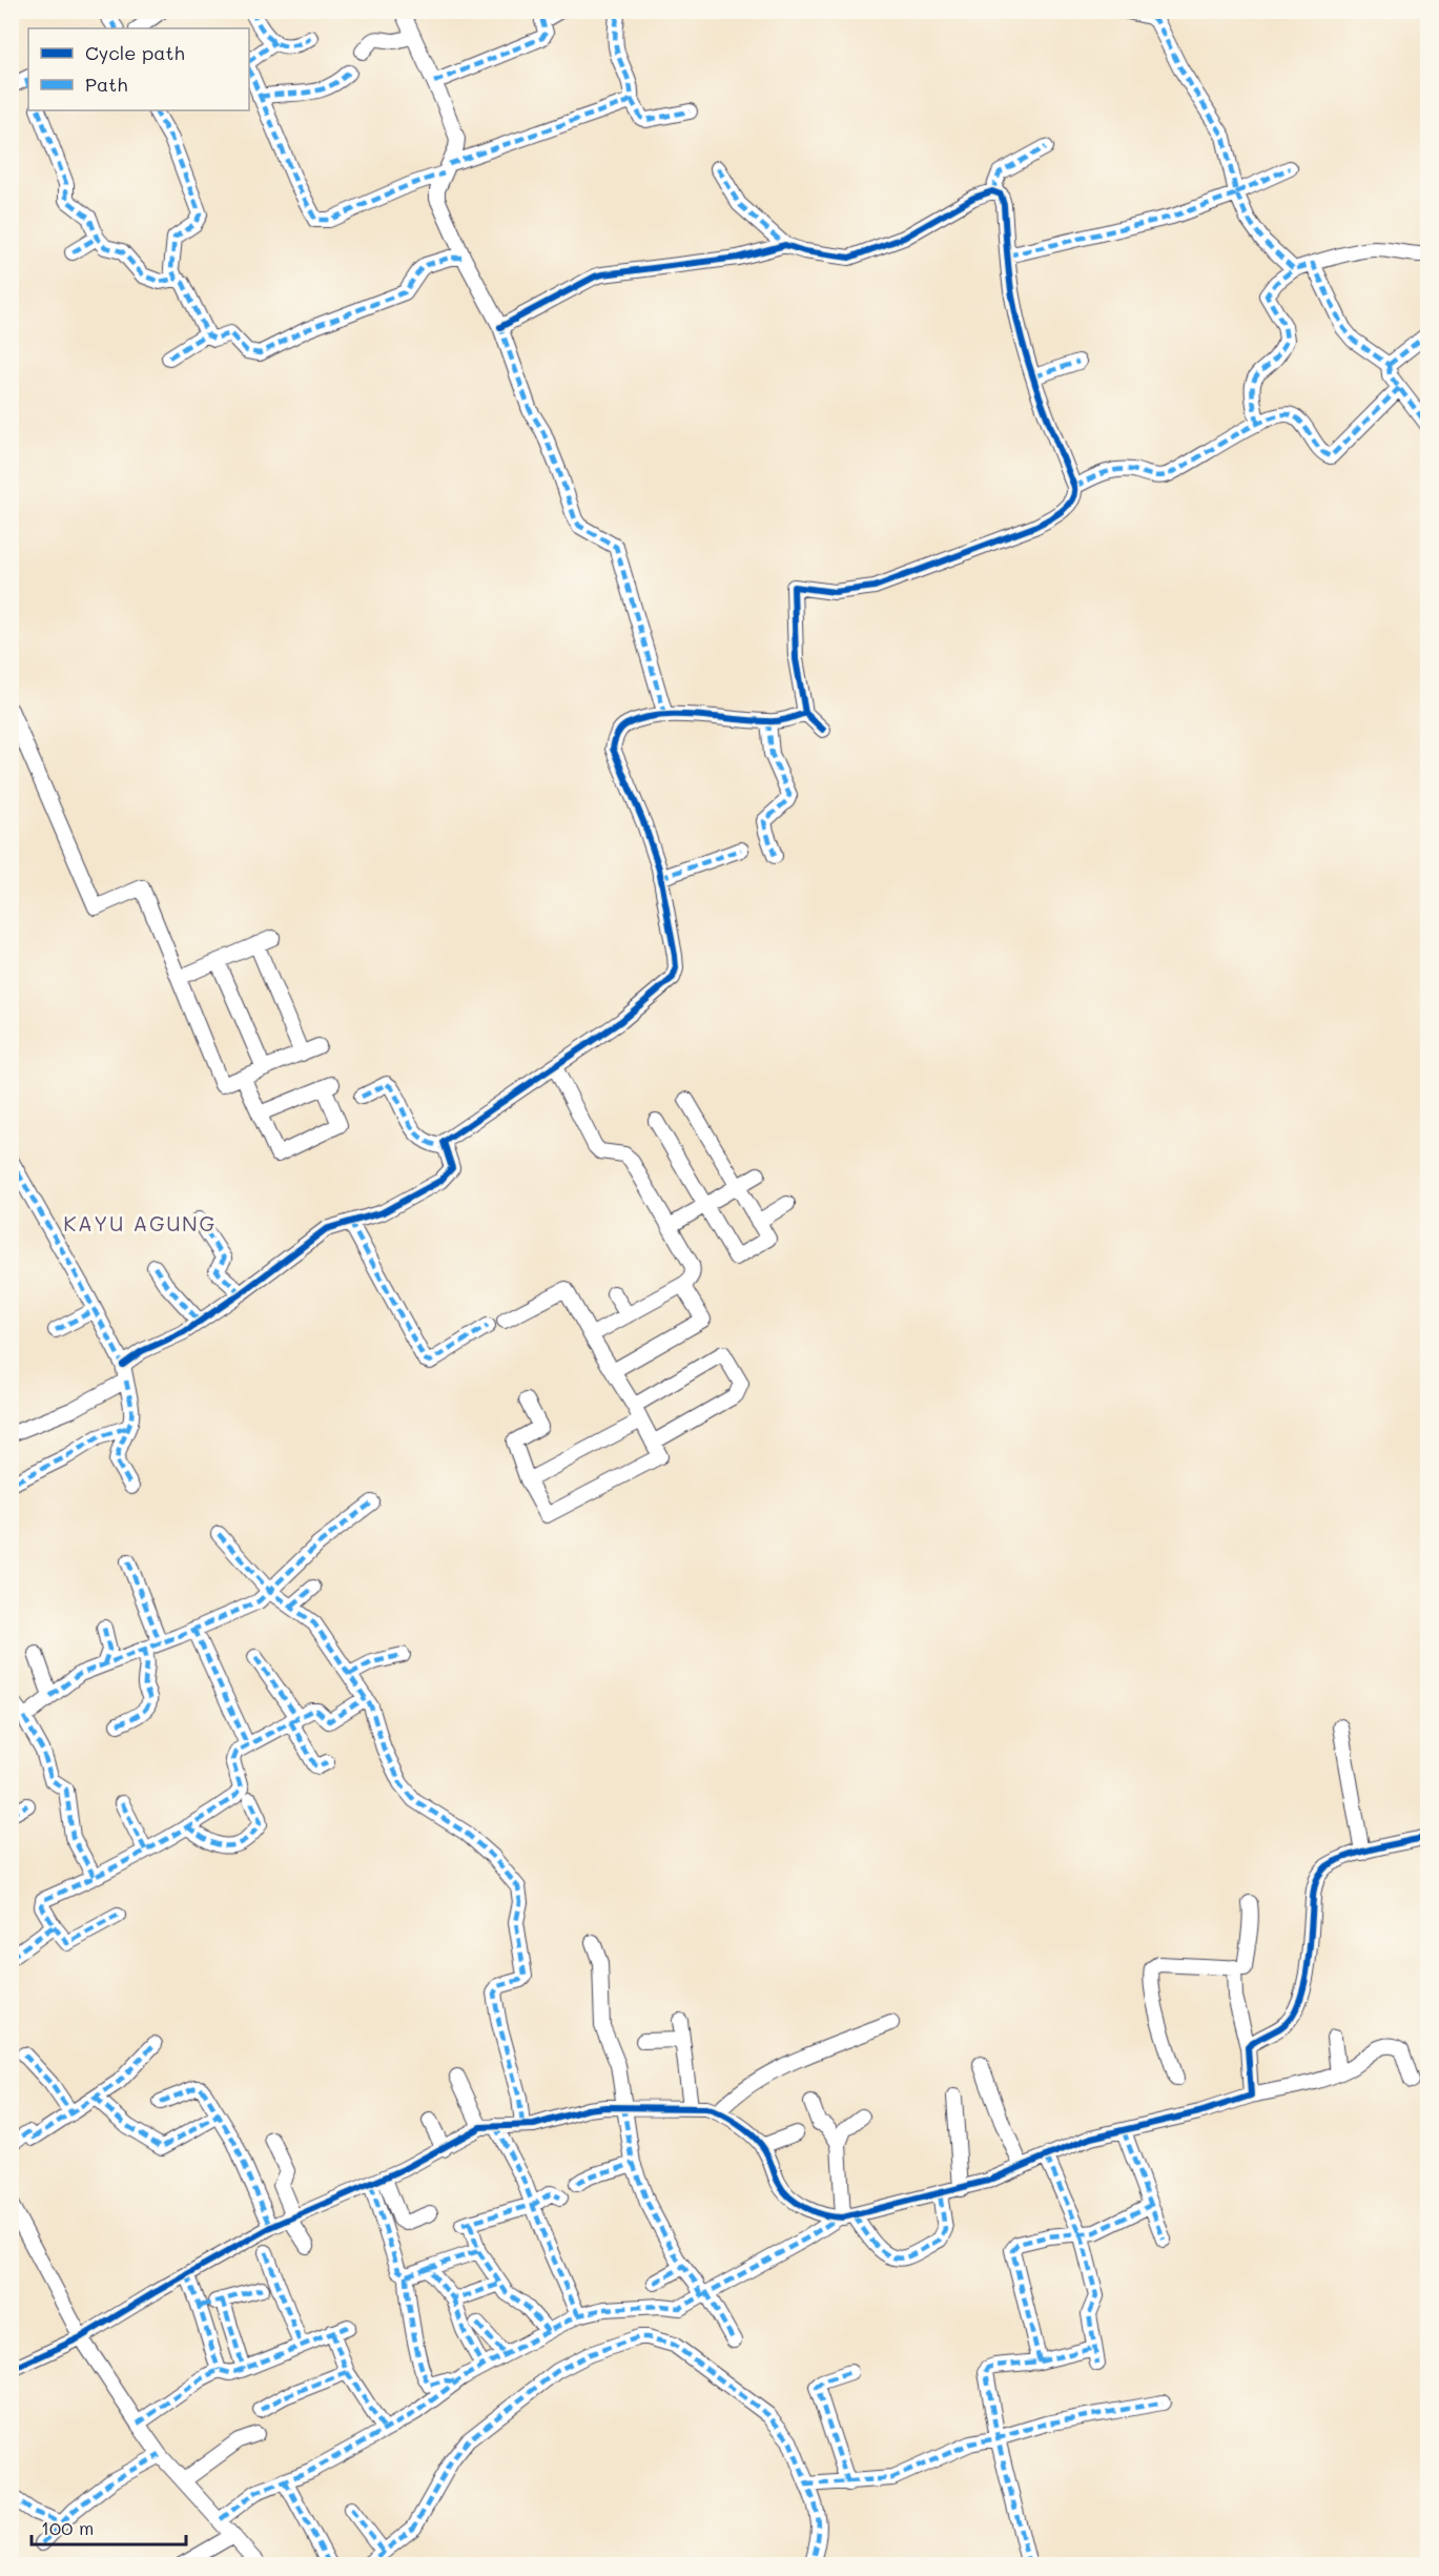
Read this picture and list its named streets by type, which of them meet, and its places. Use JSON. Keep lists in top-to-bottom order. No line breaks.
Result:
{"districts":["KAYU AGUNG"],"legend":["Cycle path","Path"],"scale_bar":"100 m"}
